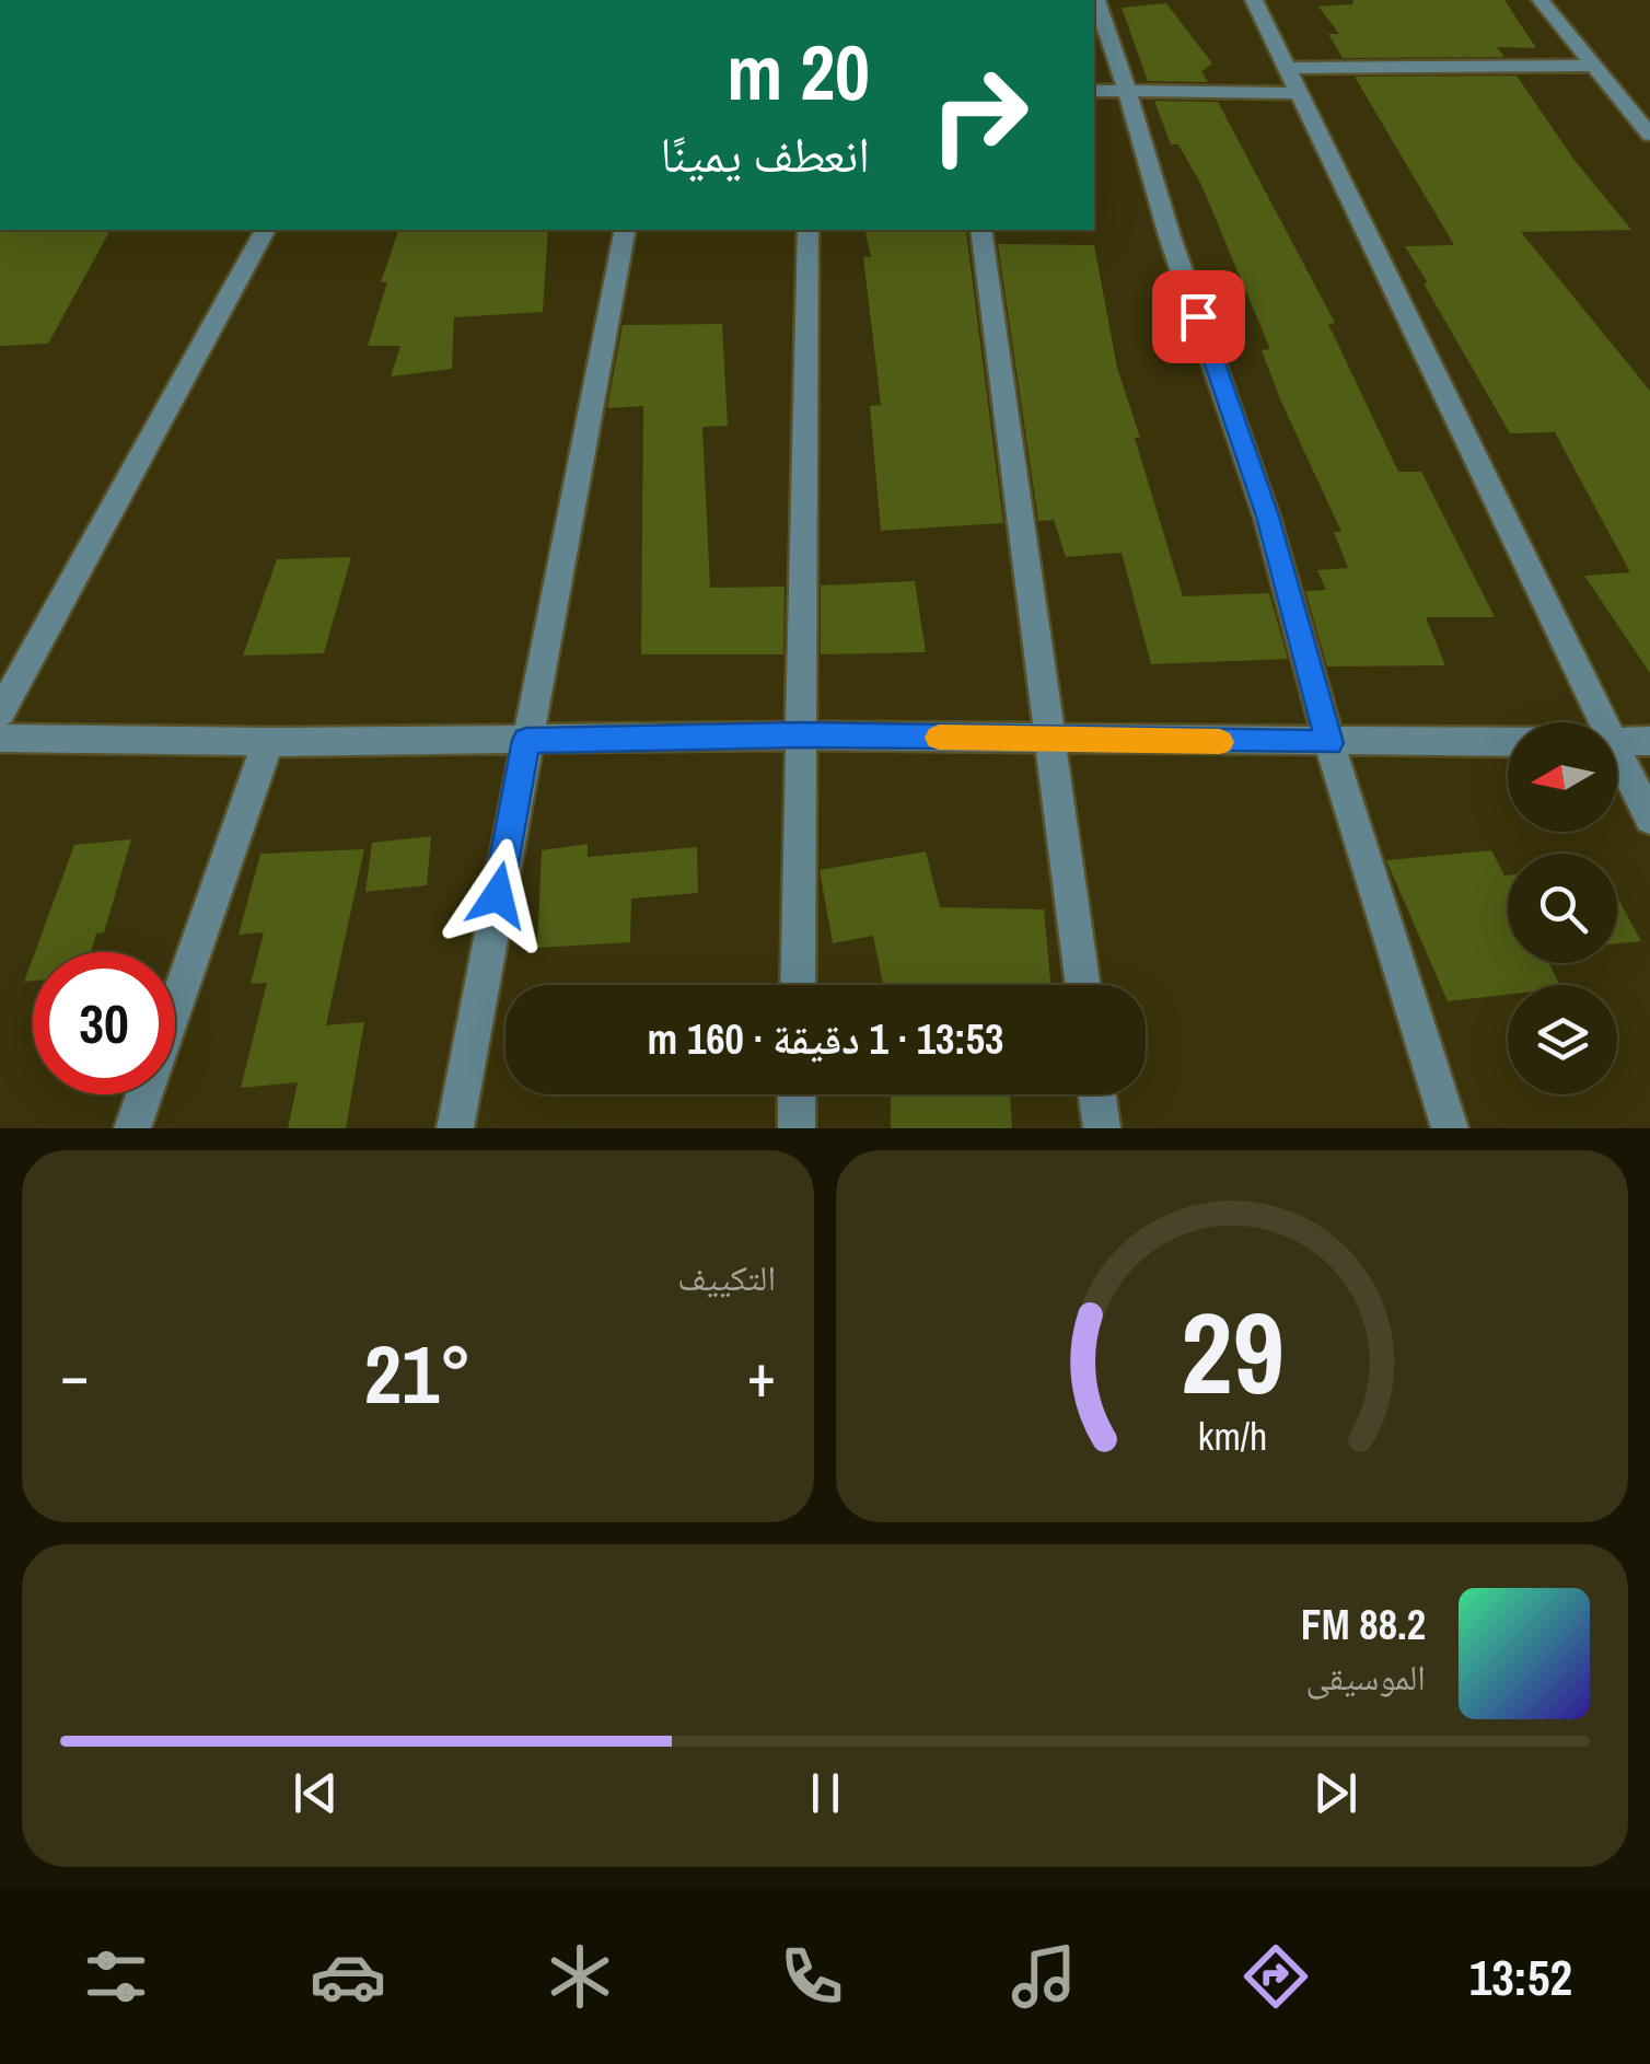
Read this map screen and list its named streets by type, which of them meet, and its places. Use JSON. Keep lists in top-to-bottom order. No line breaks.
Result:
{"north":"left","page":{"turn":["20 m","انعطف يمينًا"],"limit":"30","trip":"13:53 · 1 دقيقة · 160 m","tile":"التكييف","heat":["−","21°","+"],"song":["88.2 FM","الموسيقى"],"tabs":"13:52","gauge":["29","km/h"]}}
